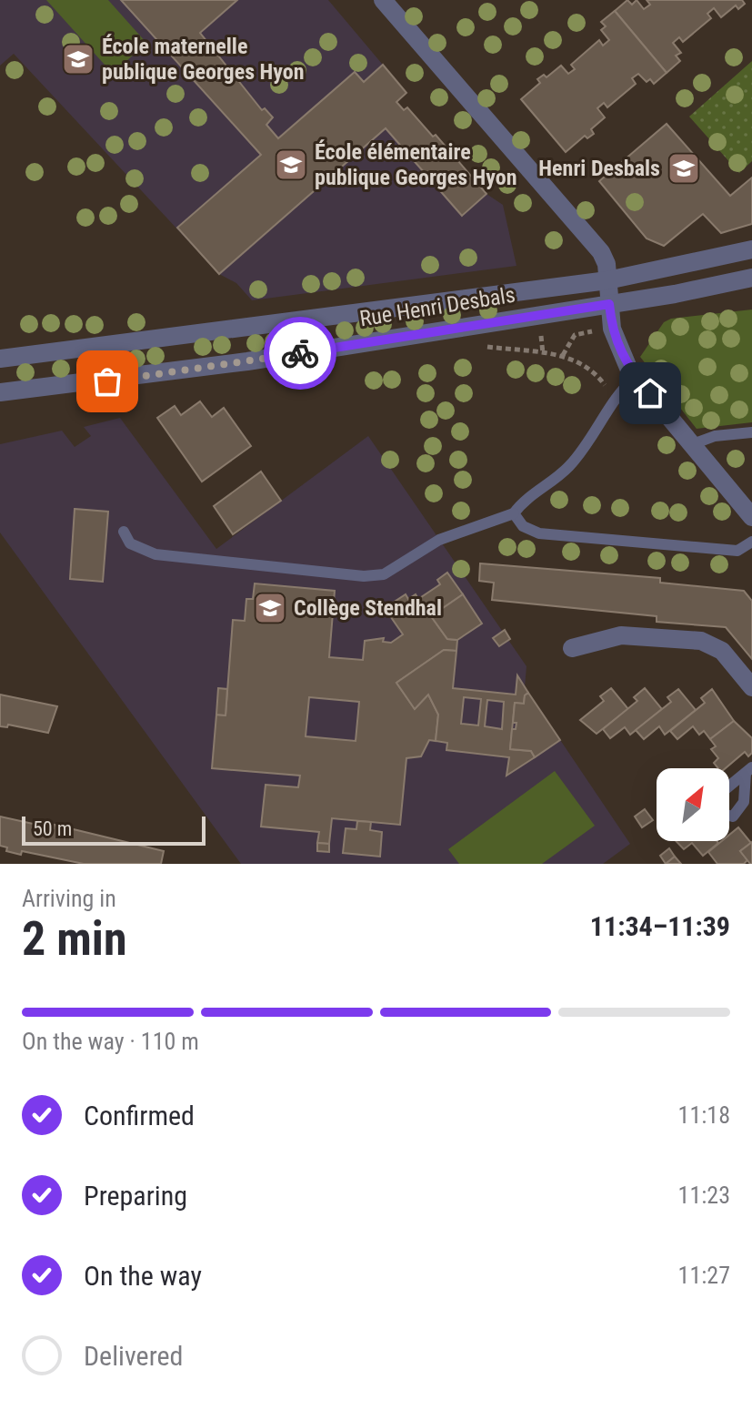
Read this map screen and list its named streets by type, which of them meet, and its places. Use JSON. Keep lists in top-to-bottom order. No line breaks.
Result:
{"streets":{"street":["Rue Henri Desbals"]},"places":{"school or university":["École maternelle publique Georges Hyon","École élémentaire publique Georges Hyon","Henri Desbals","Collège Stendhal"]},"scale_bar":"50 m","north":"top right","page":{"scale":"50 m","heading":["2 min","Arriving in","11:34–11:39"],"bar":"On the way · 110 m","list":[["Confirmed","11:18"],["Preparing","11:23"],["On the way","11:27"],"Delivered"]}}
